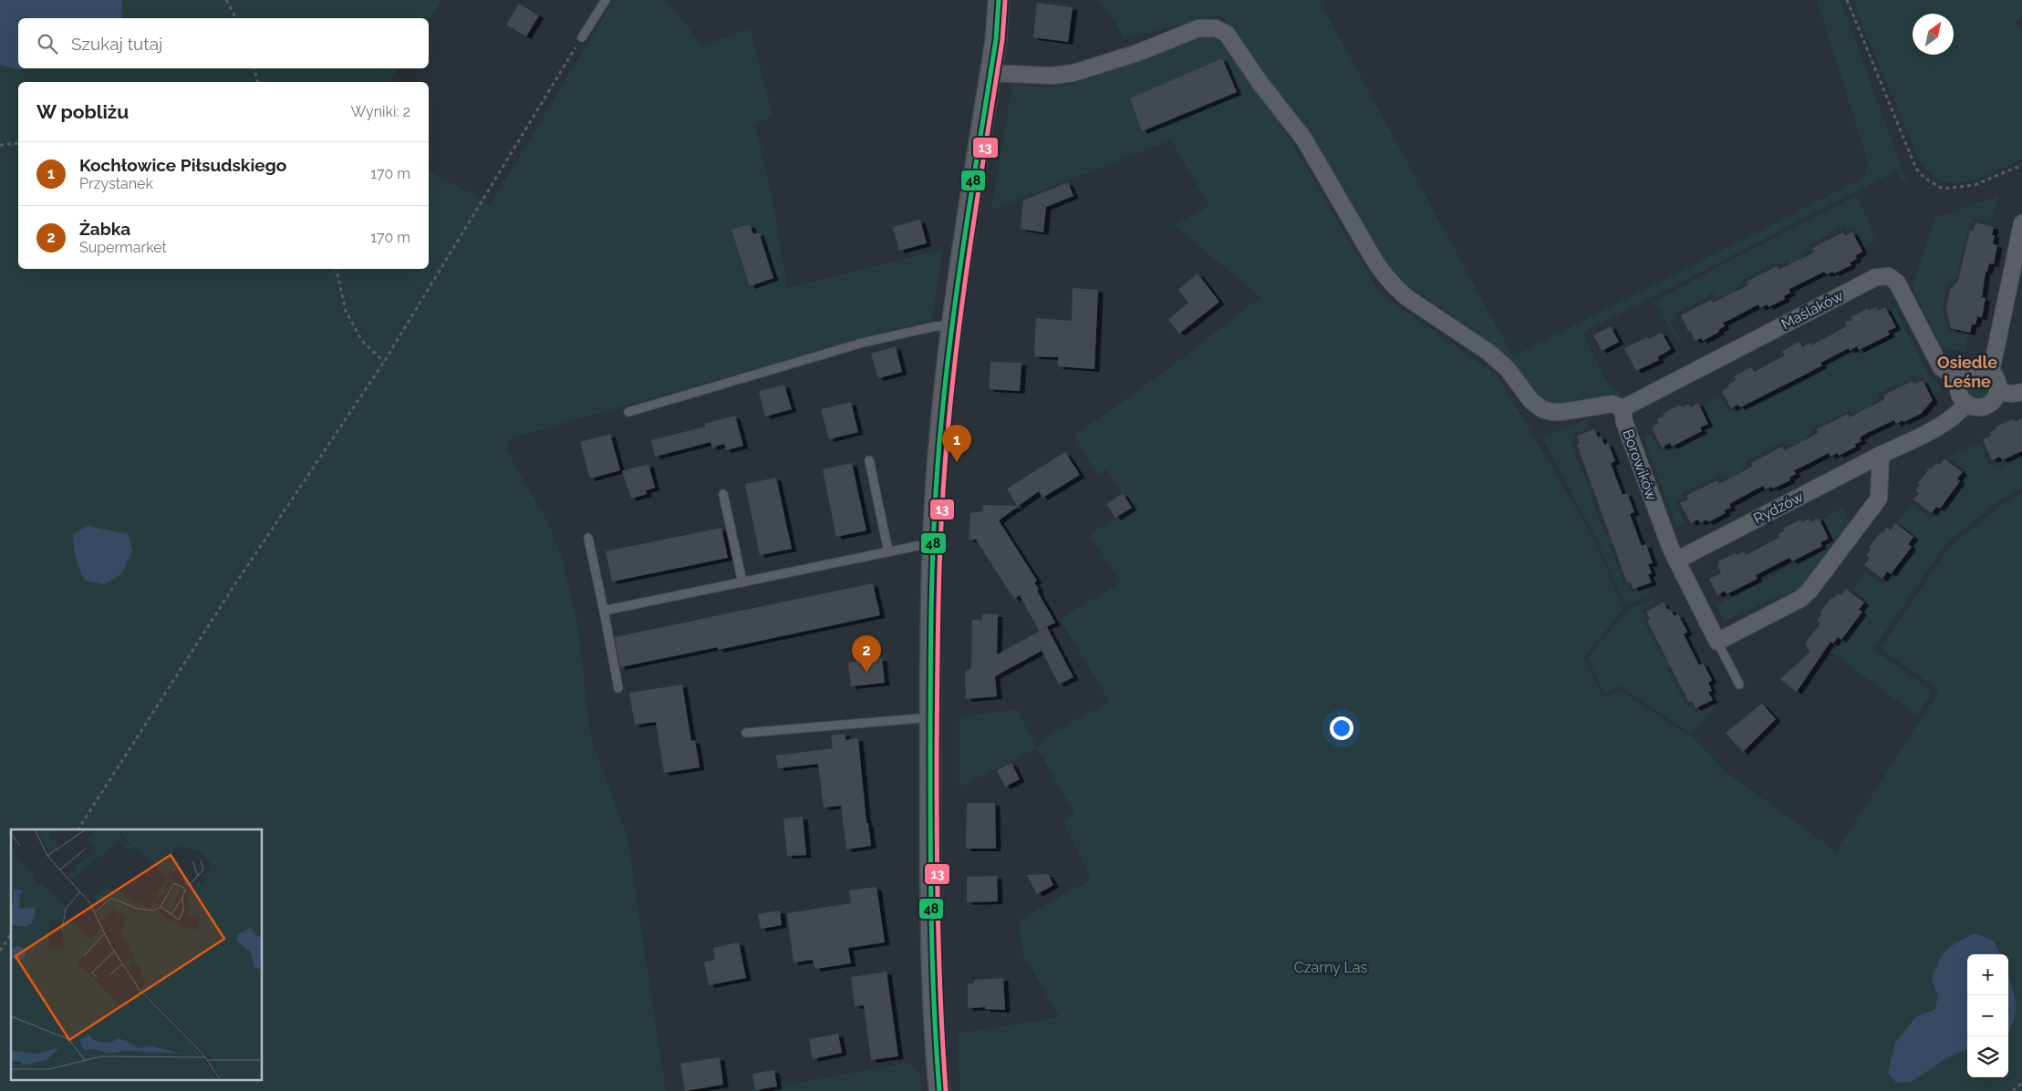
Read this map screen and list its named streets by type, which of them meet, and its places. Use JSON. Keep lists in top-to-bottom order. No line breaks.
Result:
{"streets":{"street":["Maślaków","Borowików","Rydzów"]},"crossings":[["Maślaków","Borowików"],["Borowików","Rydzów"]],"districts":["Osiedle Leśne"],"parks":["Czarny Las"],"lines":["transit line 48","transit line 13"],"north":"top right","page":{"search":"Szukaj tutaj","heading":["W pobliżu","Wyniki: 2"],"list":[{"mark":"1","name":"Kochłowice Piłsudskiego","note":"Przystanek","value":"170 m"},{"mark":"2","name":"Żabka","note":"Supermarket","value":"170 m"}],"pins":["1","2"],"map_buttons":["+","−"]}}
